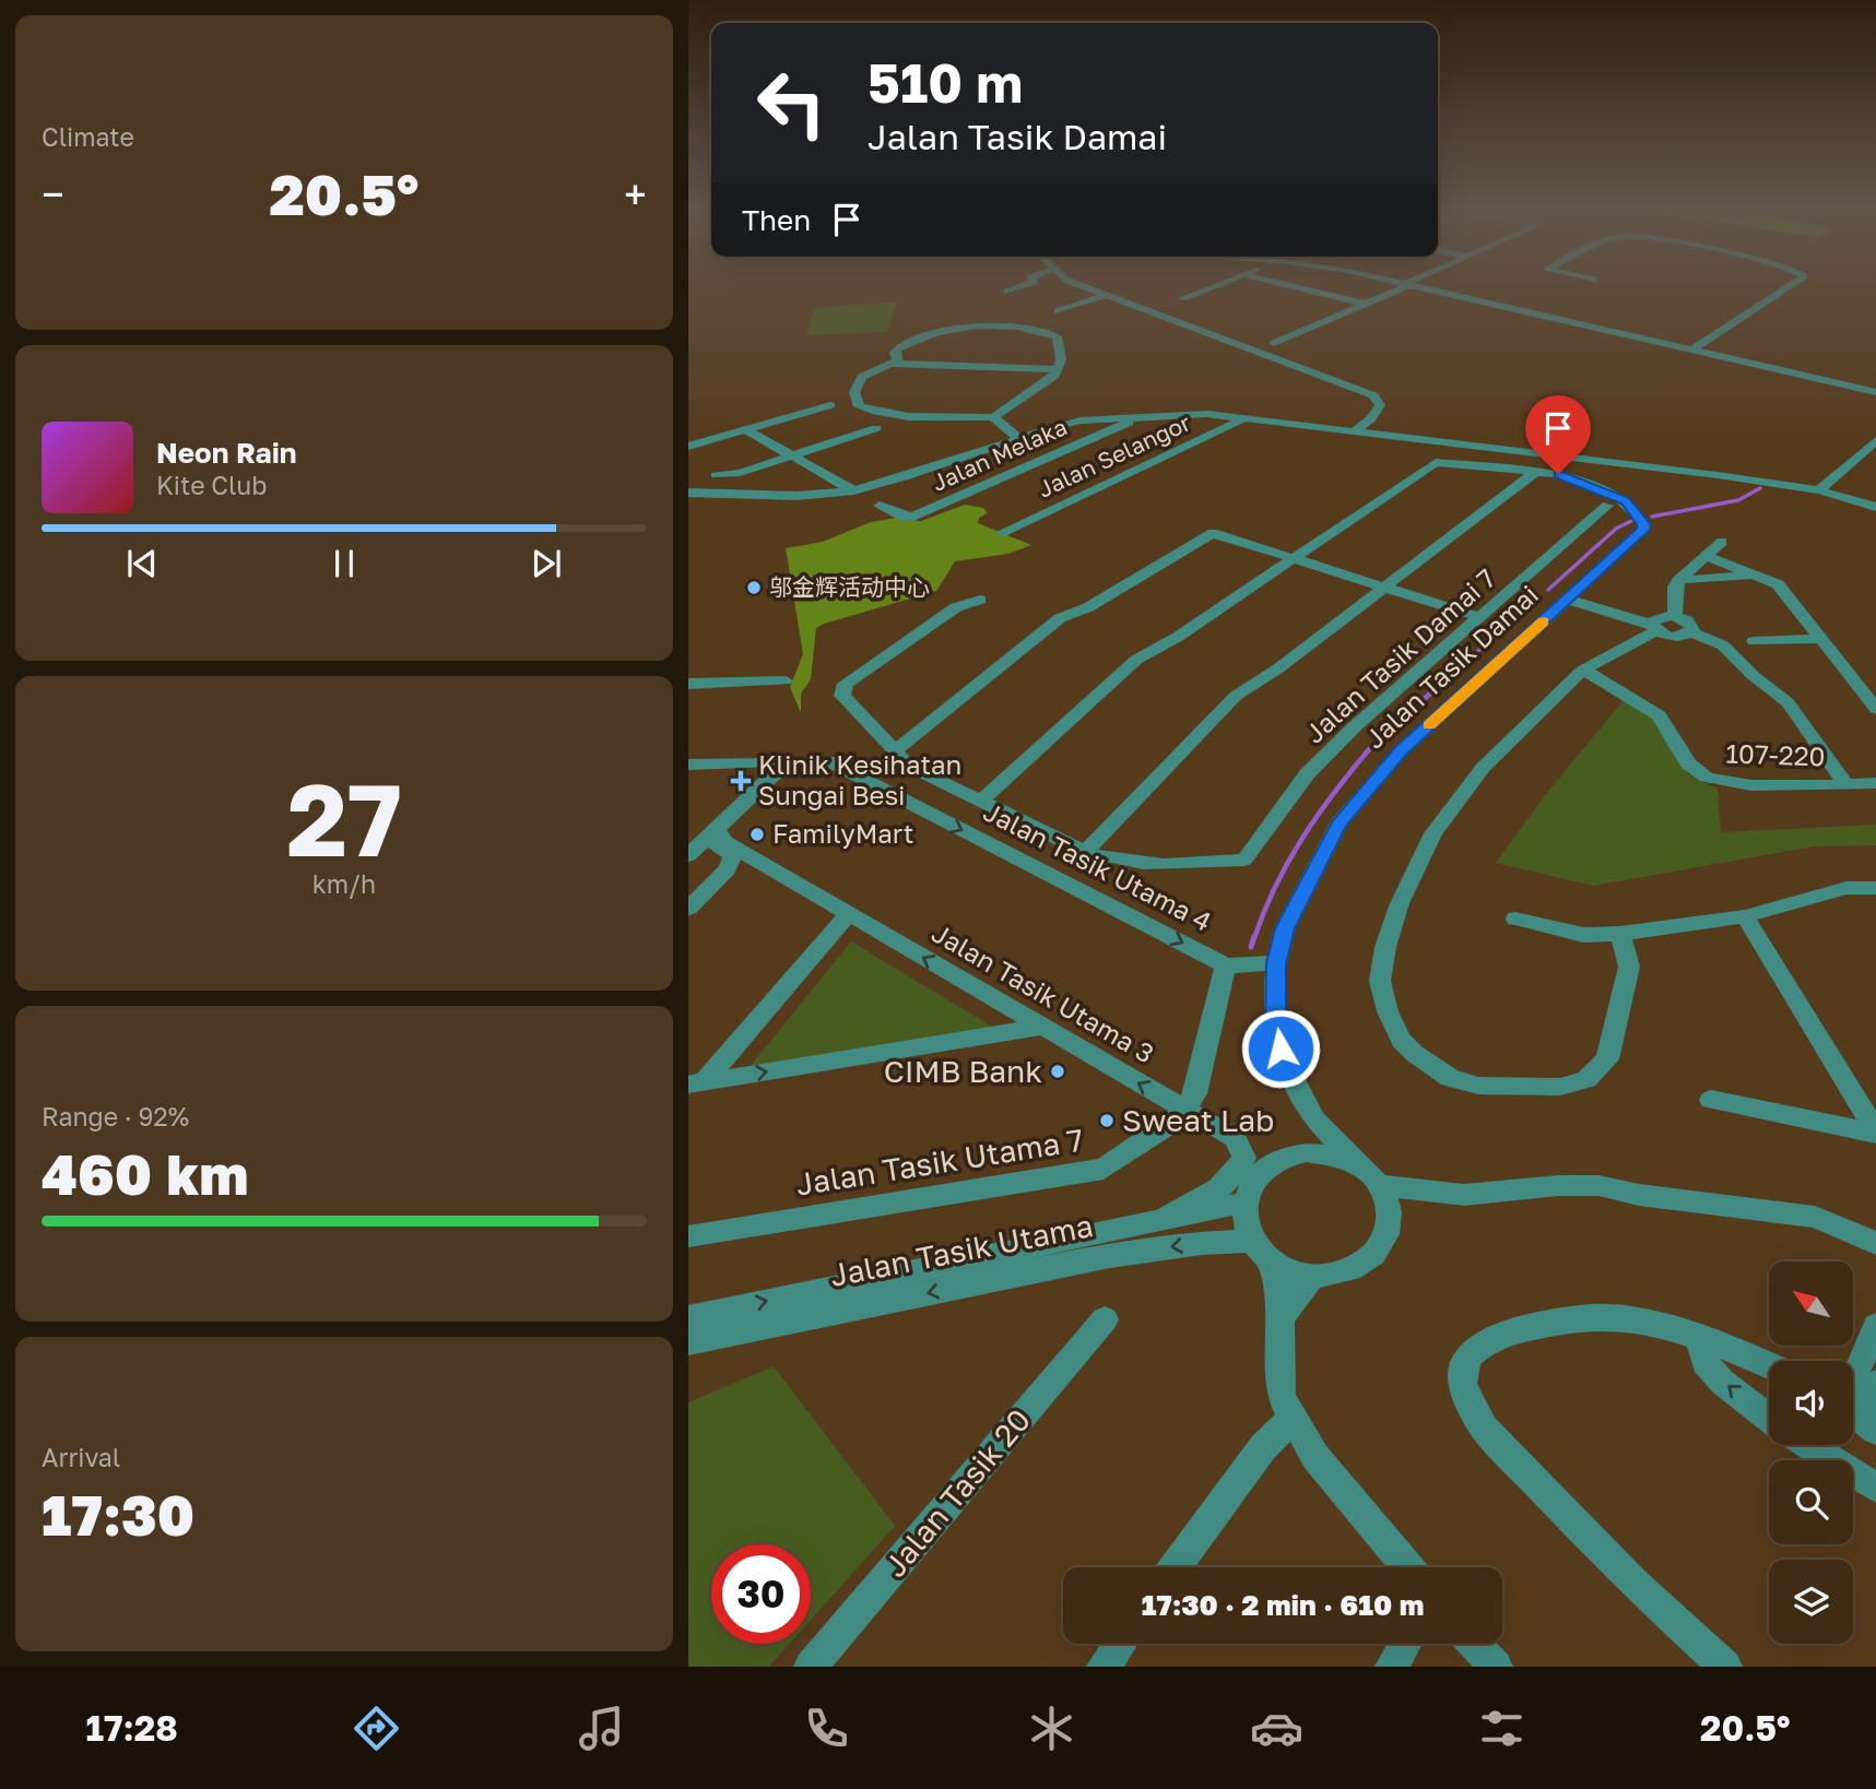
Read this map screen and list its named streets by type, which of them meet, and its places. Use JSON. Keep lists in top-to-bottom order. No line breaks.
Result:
{"streets":{"street":["Jalan Melaka","Jalan Selangor","Jalan Tasik Damai 7","Jalan Tasik Damai","107-220","Jalan Tasik Utama 4","Jalan Tasik Utama 3","Jalan Tasik Utama 7","Jalan Tasik Utama","Jalan Tasik 20"]},"crossings":[["Jalan Tasik Damai","Jalan Tasik Utama 4"],["Jalan Tasik Damai","Jalan Tasik Utama"],["Jalan Tasik Utama 3","Jalan Tasik Utama 7"],["Jalan Tasik Utama 3","Jalan Tasik Utama"]],"places":{"other":["邬金辉活动中心","FamilyMart","CIMB Bank","Sweat Lab"],"health":["Klinik Kesihatan Sungai Besi"]},"north":"top left","page":{"tile":["Climate",["27","km/h"],["Range · 92%","460 km"],["Arrival","17:30"]],"turn":["510 m","Jalan Tasik Damai"],"heat":["−","20.5°","+"],"then":"Then","song":["Neon Rain","Kite Club"],"limit":"30","trip":"17:30 · 2 min · 610 m","tabs":["17:28","20.5°"]}}
